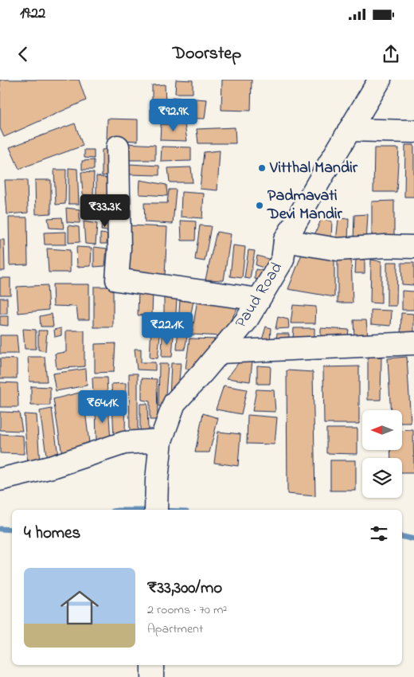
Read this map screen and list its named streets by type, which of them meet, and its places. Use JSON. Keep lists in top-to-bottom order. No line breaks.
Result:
{"streets":{"street":["Paud Road"]},"places":["Vitthal Mandir","Padmavati Devi Mandir"],"north":"left","page":{"status":"19:22","header":"Doorstep","price":["₹92.9K","₹33.3K","₹22.1K","₹64.1K"],"heading":"4 homes","list":[{"name":"₹33,300/mo","note":"2 rooms · 70 m² · Apartment"}]}}
